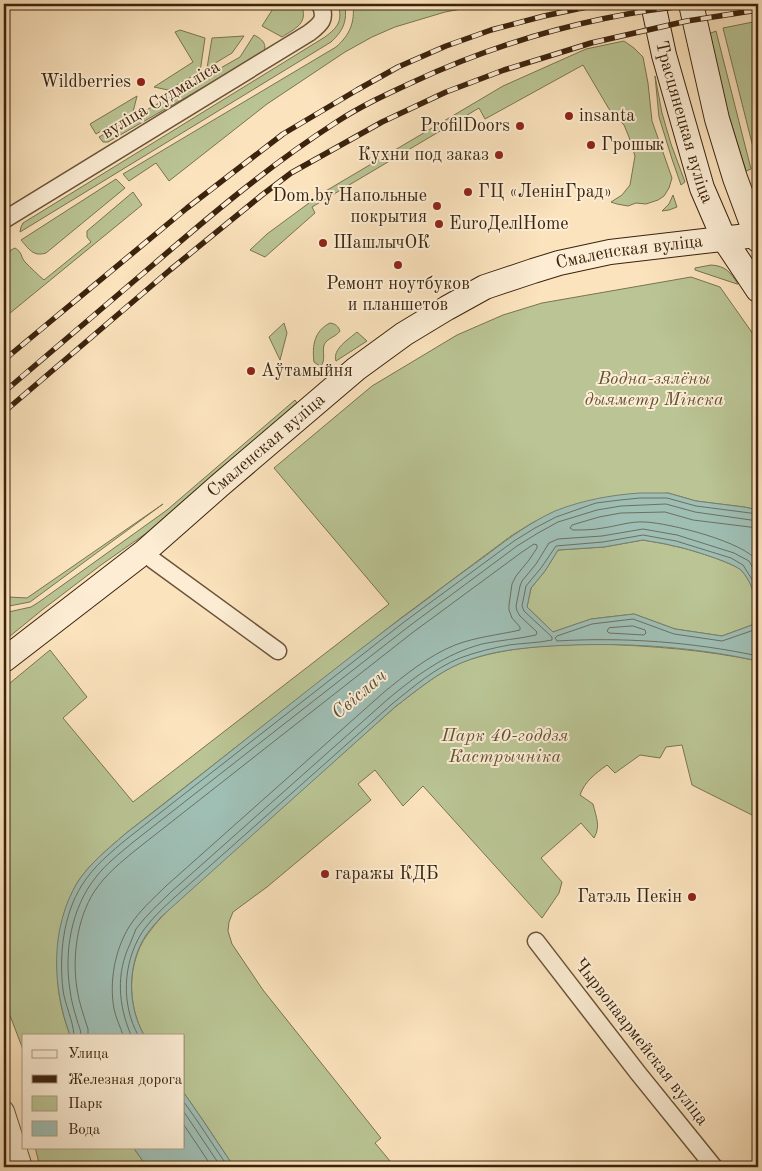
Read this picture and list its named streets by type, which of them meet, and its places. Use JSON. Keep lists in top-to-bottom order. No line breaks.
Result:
{"streets":{"main road":["Трасцянецкая вуліца","Смаленская вуліца"],"street":["вуліца Судмаліса","Чырвонаармейская вуліца"]},"crossings":[["Трасцянецкая вуліца","Смаленская вуліца"]],"water":["Свіслач"],"parks":["Водна-зялёны дыяметр Мінска","Парк 40-годдзя Кастрычніка"],"places":["Wildberries","insanta","ProfilDoors","Грошык","Кухни под заказ","ГЦ «ЛенінГрад»","Dom.by Напольные покрытия","EuroДелlHome","ШашлычОК","Ремонт ноутбуков и планшетов","Аўтамыйня","гаражы КДБ","Гатэль Пекін"],"legend":["Улица","Железная дорога","Парк","Вода"]}
